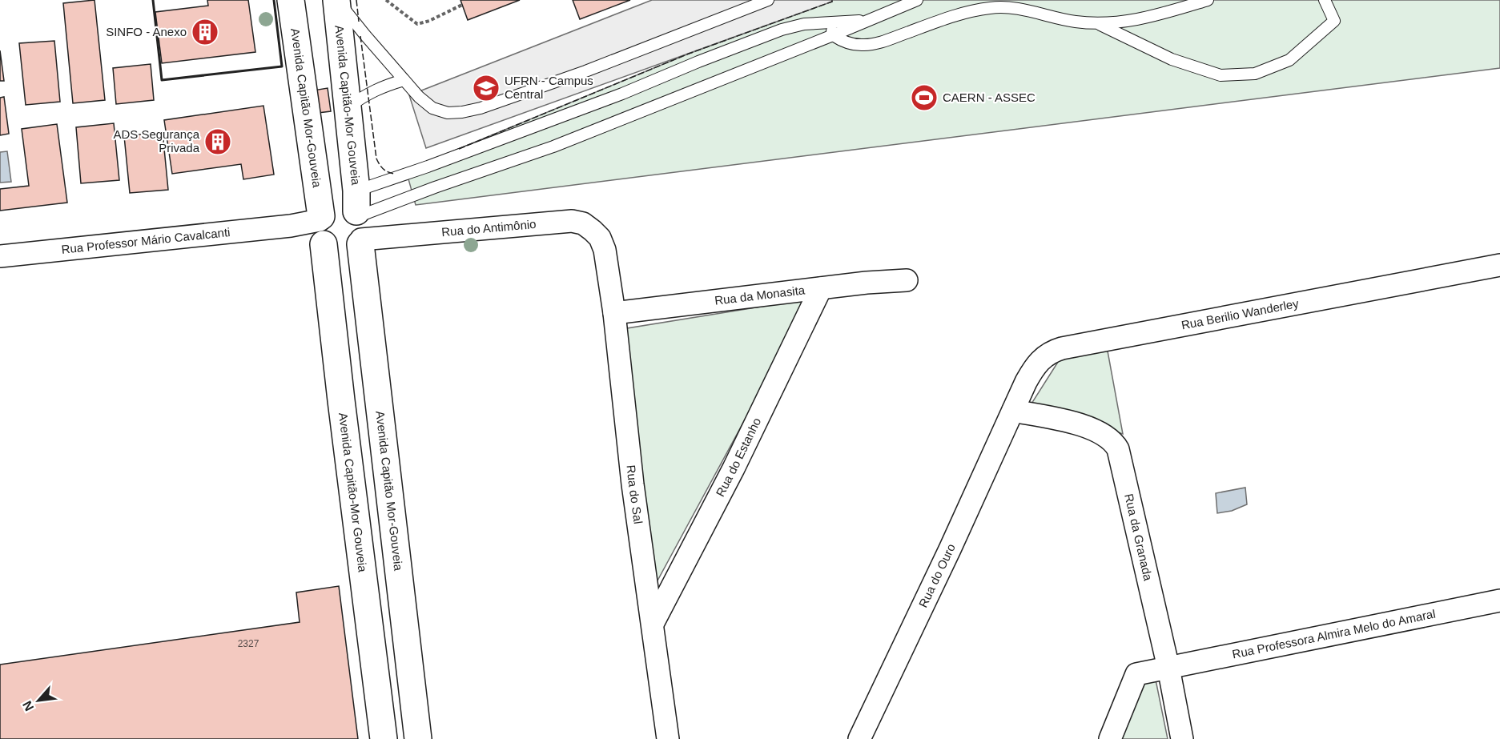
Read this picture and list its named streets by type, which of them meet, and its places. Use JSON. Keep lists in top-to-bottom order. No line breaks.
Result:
{"streets":{"main road":["Avenida Capitão-Mor Gouveia","Avenida Capitão Mor-Gouveia"],"street":["Rua do Antimônio","Rua Professor Mário Cavalcanti","Rua da Monasita","Rua Berilio Wanderley","Rua do Estanho","Rua do Sal","Rua da Granada","Rua do Ouro","Rua Professora Almira Melo do Amaral"]},"crossings":[["Avenida Capitão-Mor Gouveia","Avenida Capitão Mor-Gouveia"],["Avenida Capitão-Mor Gouveia","Rua do Antimônio"],["Avenida Capitão-Mor Gouveia","Rua Professor Mário Cavalcanti"],["Avenida Capitão Mor-Gouveia","Rua do Antimônio"],["Avenida Capitão Mor-Gouveia","Rua Professor Mário Cavalcanti"],["Rua do Antimônio","Rua Professor Mário Cavalcanti"],["Rua do Antimônio","Rua do Sal"],["Rua da Monasita","Rua do Estanho"],["Rua da Monasita","Rua do Sal"],["Rua Berilio Wanderley","Rua da Granada"],["Rua Berilio Wanderley","Rua do Ouro"],["Rua do Estanho","Rua do Sal"],["Rua da Granada","Rua do Ouro"],["Rua da Granada","Rua Professora Almira Melo do Amaral"]],"places":{"building":["SINFO - Anexo","ADS Segurança Privada"],"school or university":["UFRN - Campus Central"],"sports":["CAERN - ASSEC"]},"house_numbers":["2327"],"north":"bottom left"}
